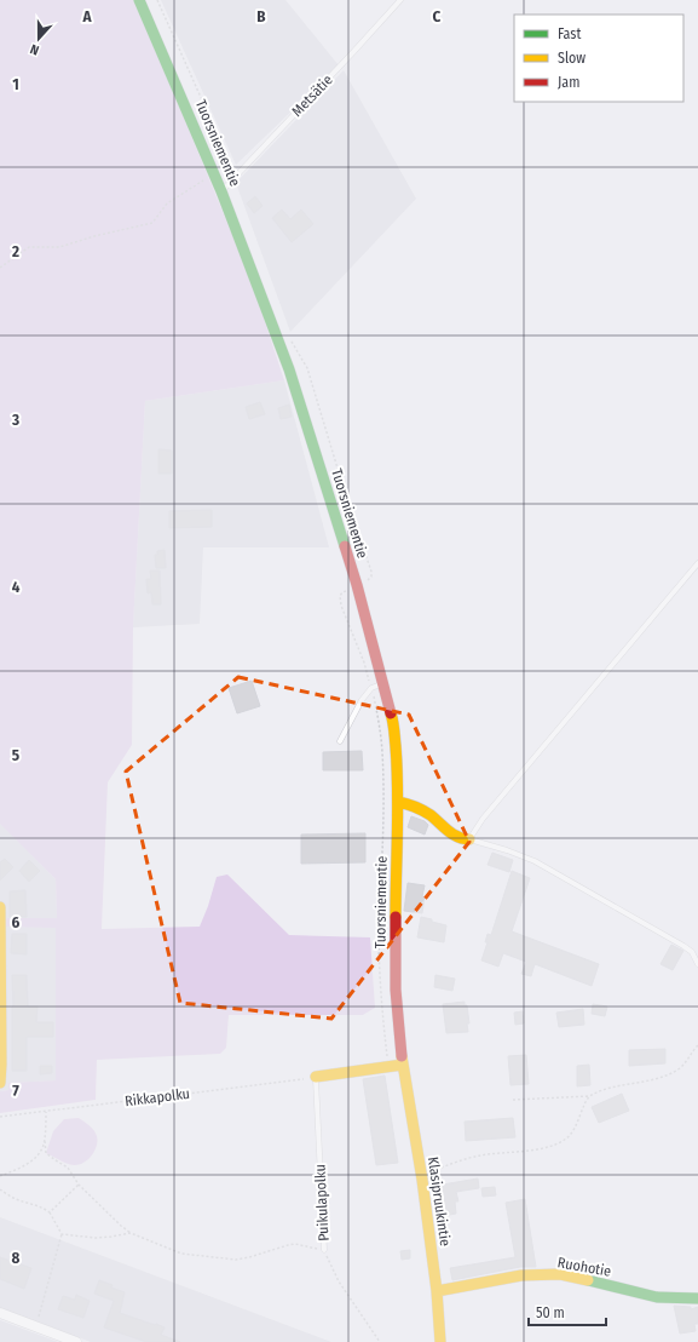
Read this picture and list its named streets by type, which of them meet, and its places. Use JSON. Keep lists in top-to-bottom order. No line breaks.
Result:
{"streets":{"main road":["Tuorsniementie","Klasipruukintie","Ruohotie"],"lane":["Metsätie","Puikulapolku"],"path":["Rikkapolku"]},"crossings":[["Metsätie","Tuorsniementie"],["Tuorsniementie","Klasipruukintie"],["Rikkapolku","Puikulapolku"],["Klasipruukintie","Ruohotie"]],"legend":["Fast","Slow","Jam"],"scale_bar":"50 m","north":"bottom","grid":{"columns":["A","B","C"],"rows":["1","2","3","4","5","6","7","8"]}}
